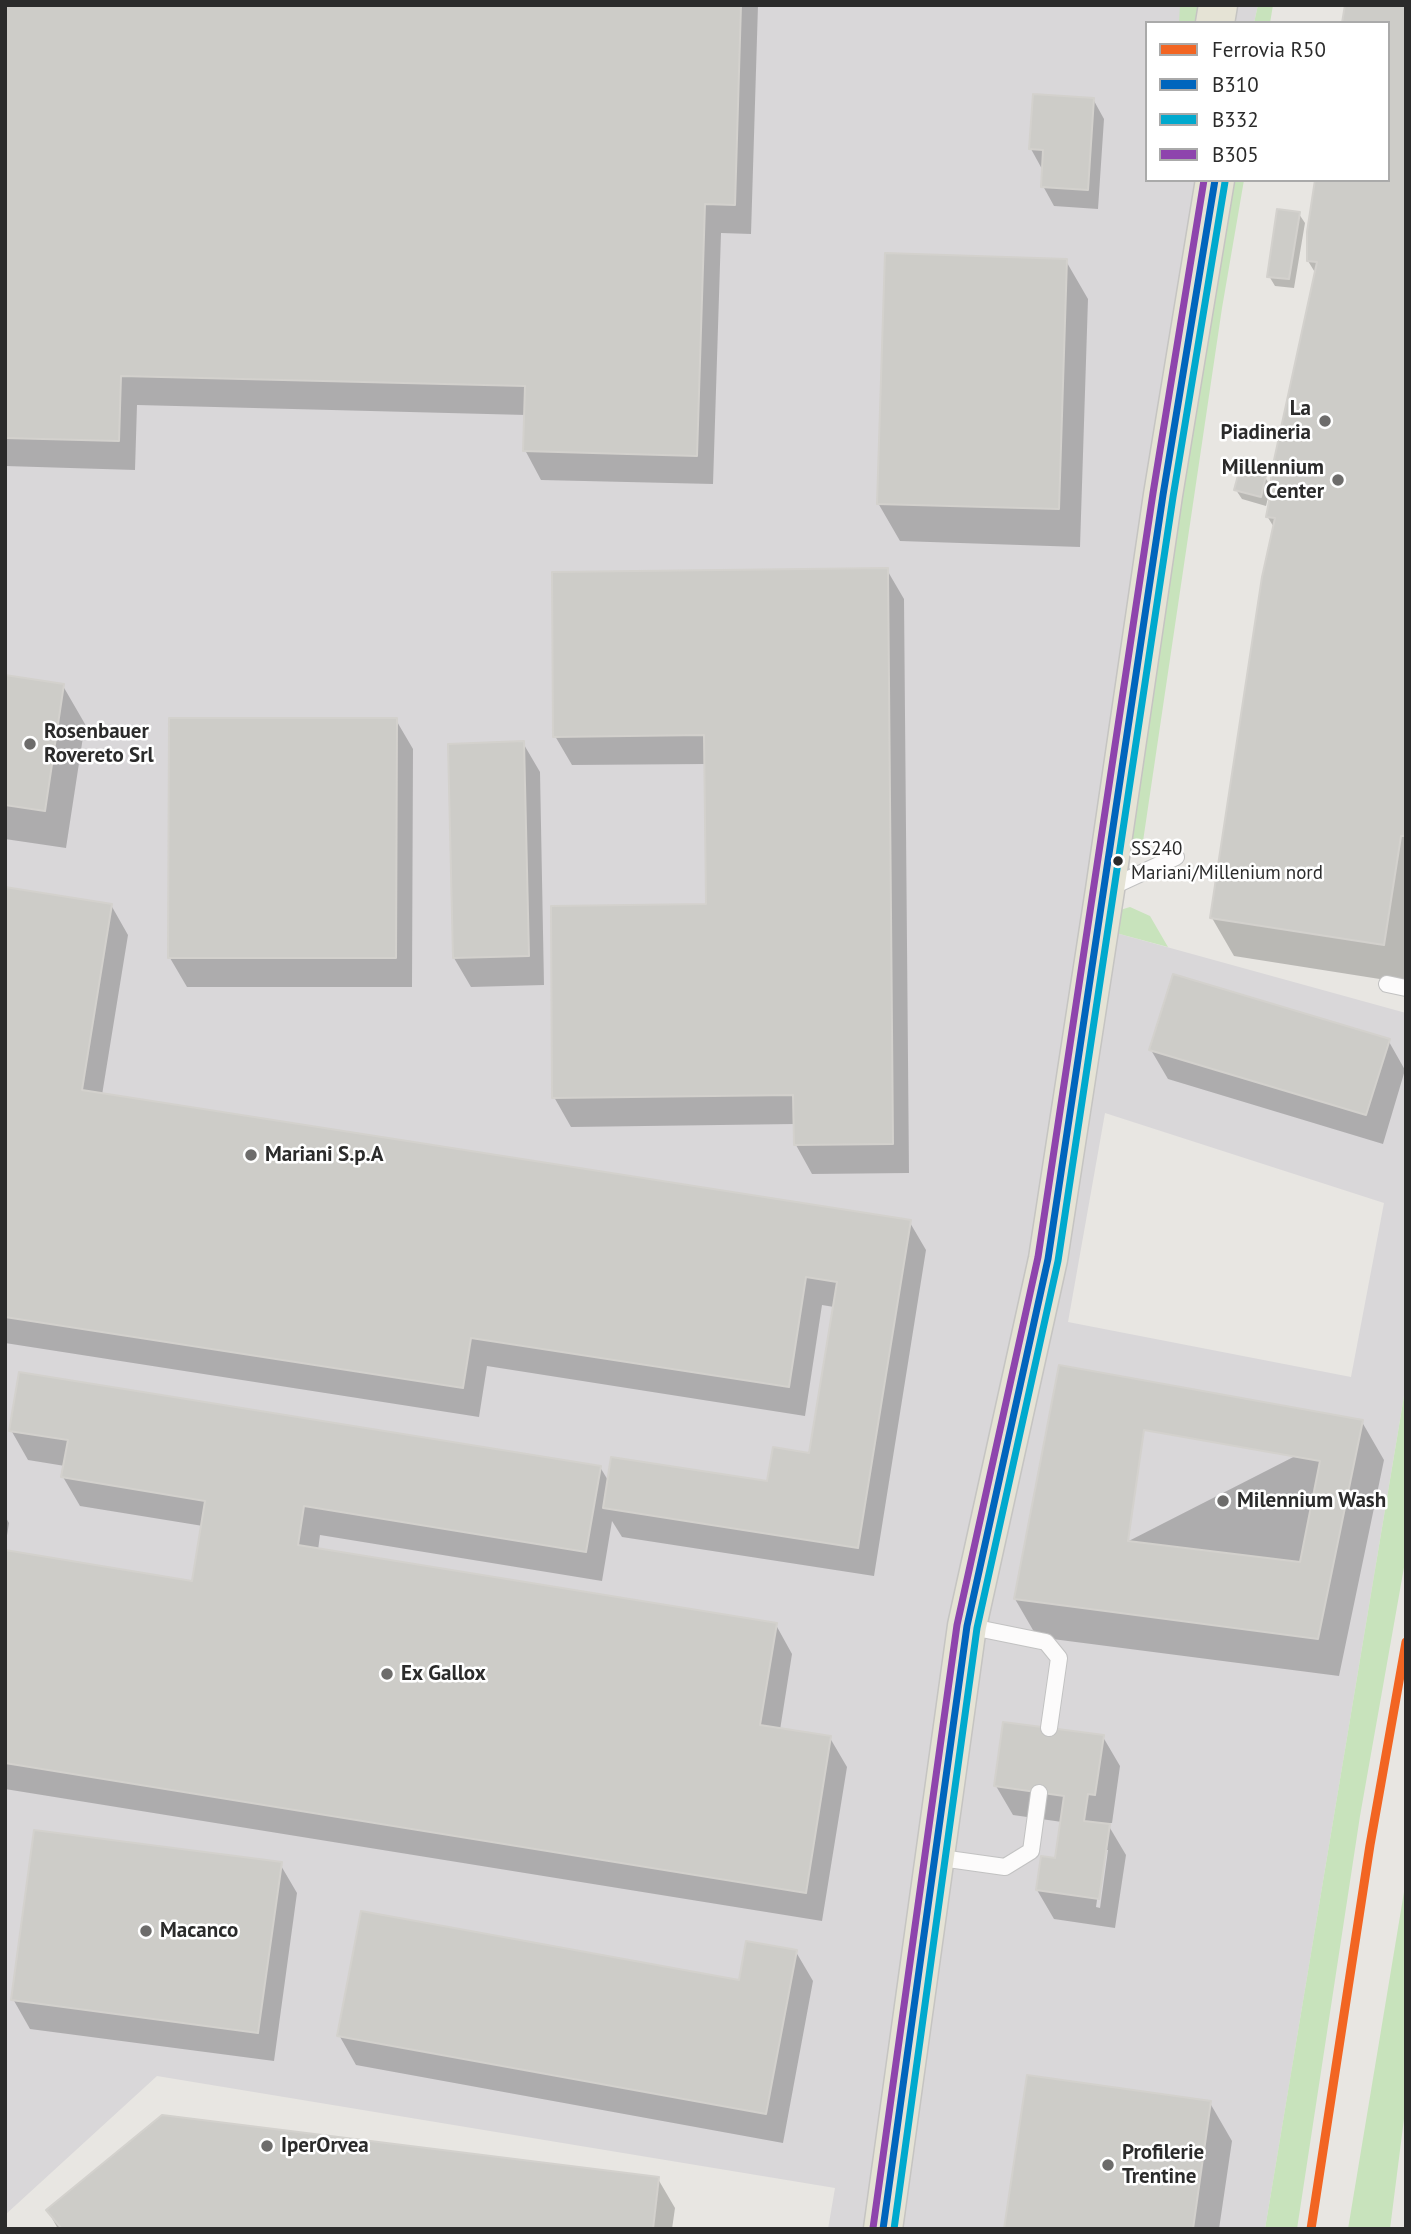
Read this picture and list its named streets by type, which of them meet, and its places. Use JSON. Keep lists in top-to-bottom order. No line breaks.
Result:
{"places":["La Piadineria","Millennium Center","Rosenbauer Rovereto Srl","SS240 Mariani/Millenium nord","Mariani S.p.A","Milennium Wash","Ex Gallox","Macanco","IperOrvea","Profilerie Trentine"],"lines":["transit line B310","transit line B332","transit line B305","rail line R50"],"legend":["Ferrovia R50","B310","B332","B305"]}
